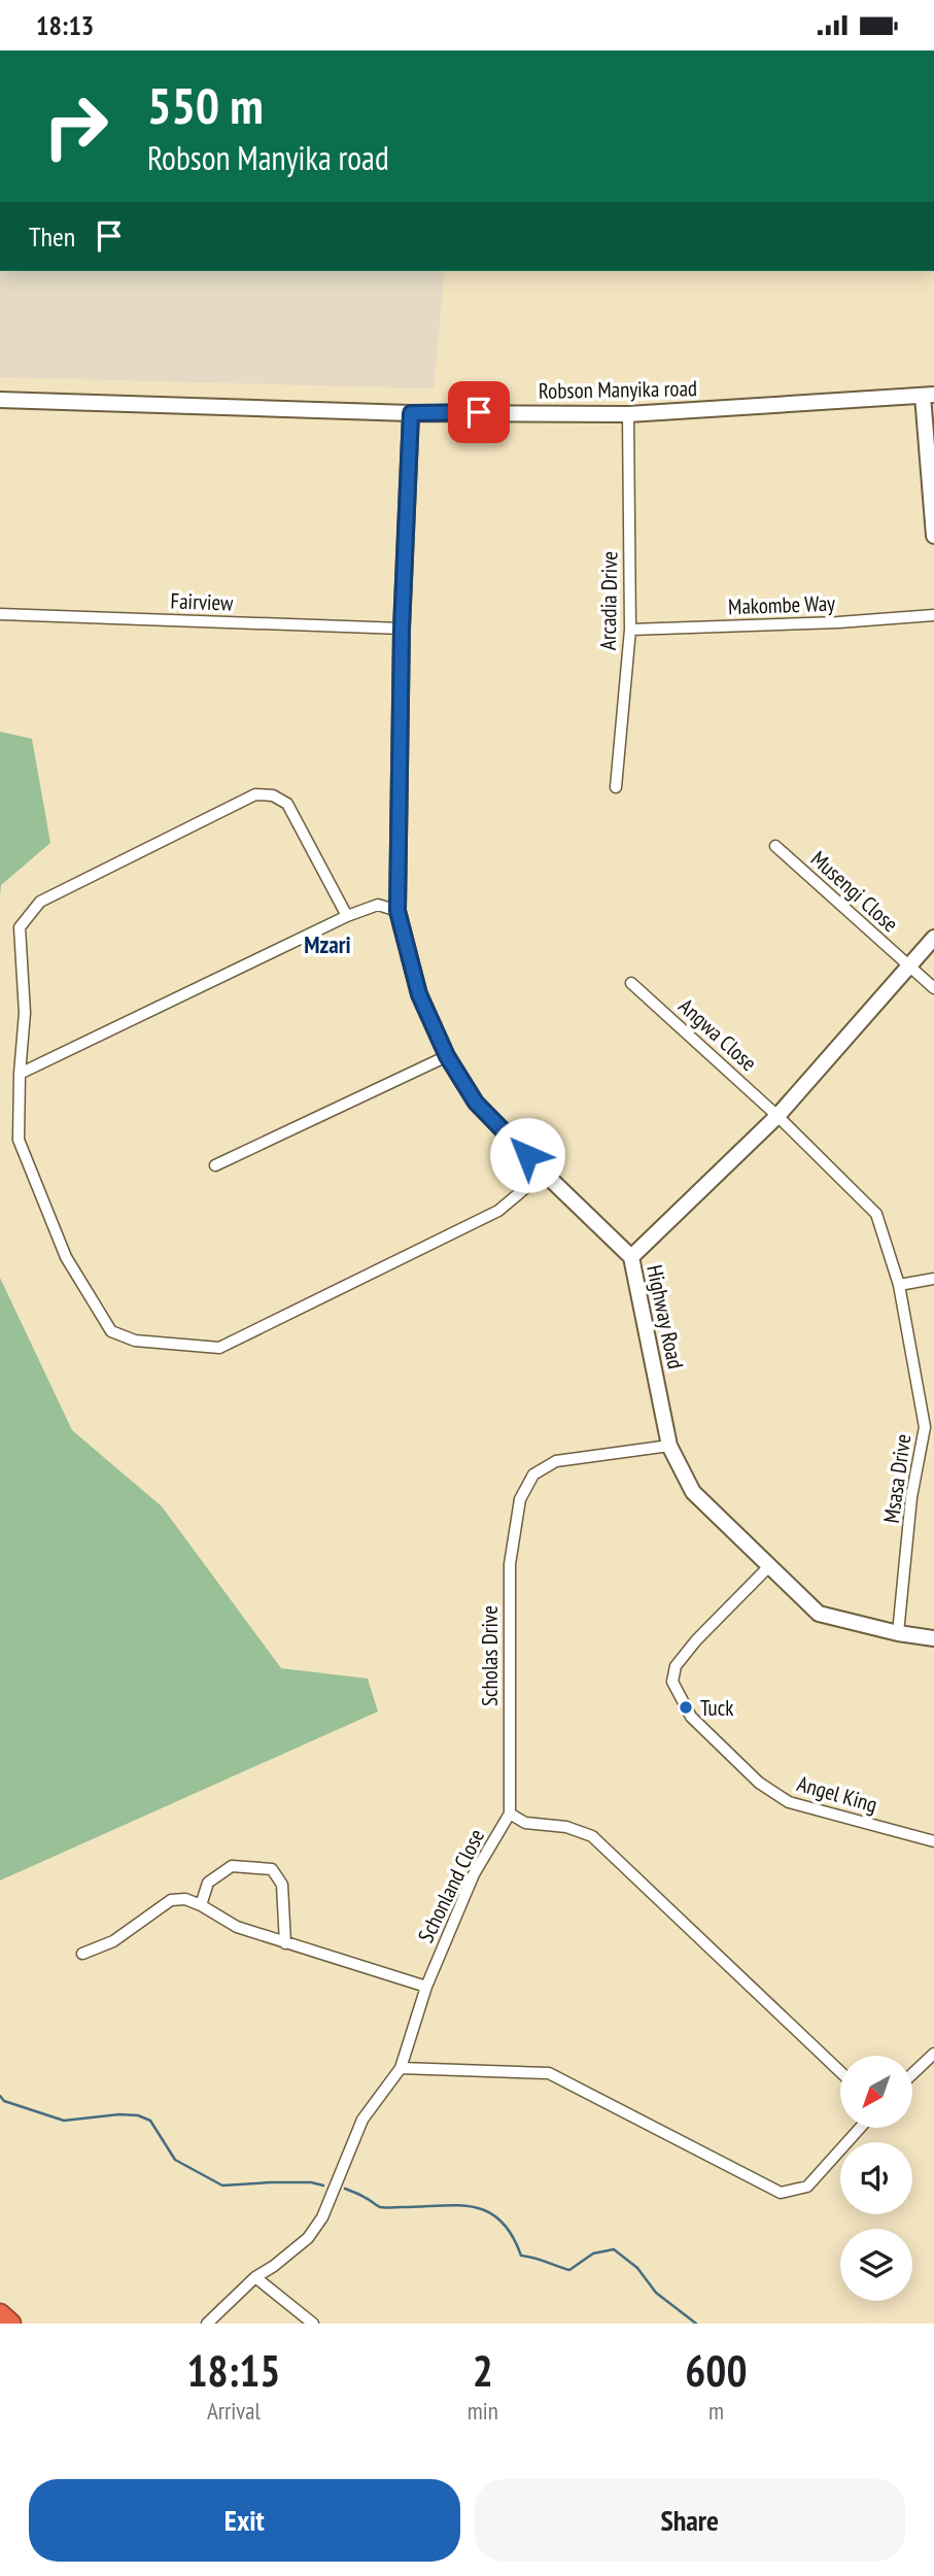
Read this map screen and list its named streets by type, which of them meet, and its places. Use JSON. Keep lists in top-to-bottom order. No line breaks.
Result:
{"streets":{"street":["Robson Manyika road","Arcadia Drive","Fairview","Makombe Way","Musengi Close","Angwa Close","Highway Road","Msasa Drive","Scholas Drive","Angel King","Schonland Close"]},"crossings":[["Robson Manyika road","Arcadia Drive"],["Robson Manyika road","Highway Road"],["Arcadia Drive","Makombe Way"],["Fairview","Highway Road"],["Angwa Close","Msasa Drive"],["Highway Road","Msasa Drive"],["Highway Road","Scholas Drive"],["Highway Road","Angel King"],["Scholas Drive","Schonland Close"]],"districts":["Mzari"],"places":["Tuck"],"north":"bottom left","page":{"status":"18:13","turn":["550 m","Robson Manyika road"],"then":"Then","eta":["18:15","Arrival","2","min","600","m"],"buttons":["Exit","Share"]}}
